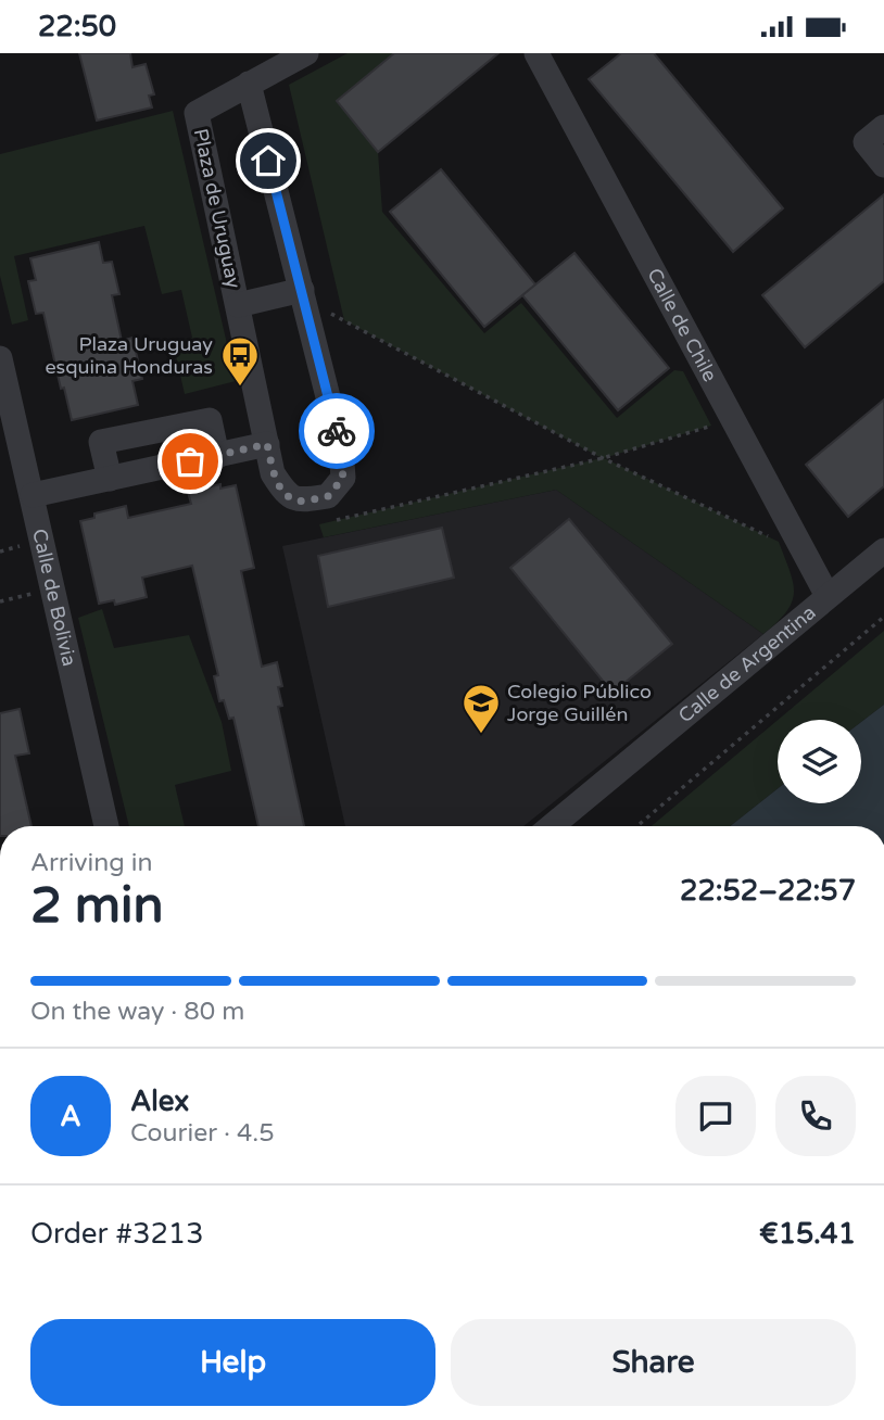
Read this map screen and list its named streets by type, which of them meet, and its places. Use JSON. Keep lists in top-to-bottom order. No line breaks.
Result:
{"streets":{"street":["Plaza de Uruguay","Calle de Chile","Calle de Bolivia","Calle de Argentina"]},"crossings":[["Calle de Chile","Calle de Argentina"]],"places":{"bus stop":["Plaza Uruguay esquina Honduras"],"school or university":["Colegio Público Jorge Guillén"]},"page":{"status":"22:50","heading":["2 min","Arriving in","22:52–22:57"],"panel":["Alex","Courier · 4.5","Order #3213","€15.41"],"bar":"On the way · 80 m","round":"A","buttons":["Help","Share"]}}
